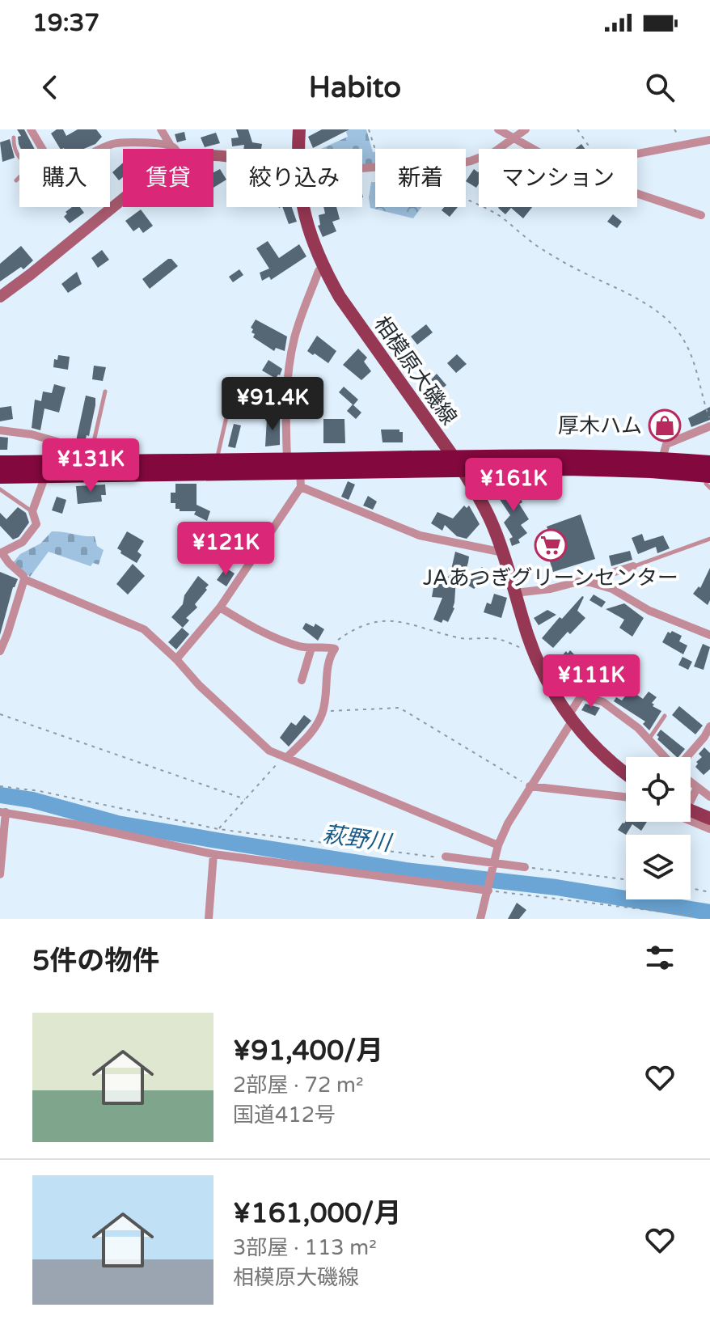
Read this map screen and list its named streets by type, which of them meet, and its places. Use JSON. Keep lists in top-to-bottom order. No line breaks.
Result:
{"streets":{"main road":["相模原大磯線"]},"water":["萩野川"],"places":{"shop":["厚木ハム"],"supermarket":["JAあつぎグリーンセンター"]},"page":{"status":"19:37","header":"Habito","chip":["購入","賃貸","絞り込み","新着","マンション"],"price":["¥91.4K","¥131K","¥161K","¥121K","¥111K"],"heading":"5件の物件","list":[{"name":"¥91,400/月","note":"2部屋 · 72 m² · 国道412号"},{"name":"¥161,000/月","note":"3部屋 · 113 m² · 相模原大磯線"}]}}
